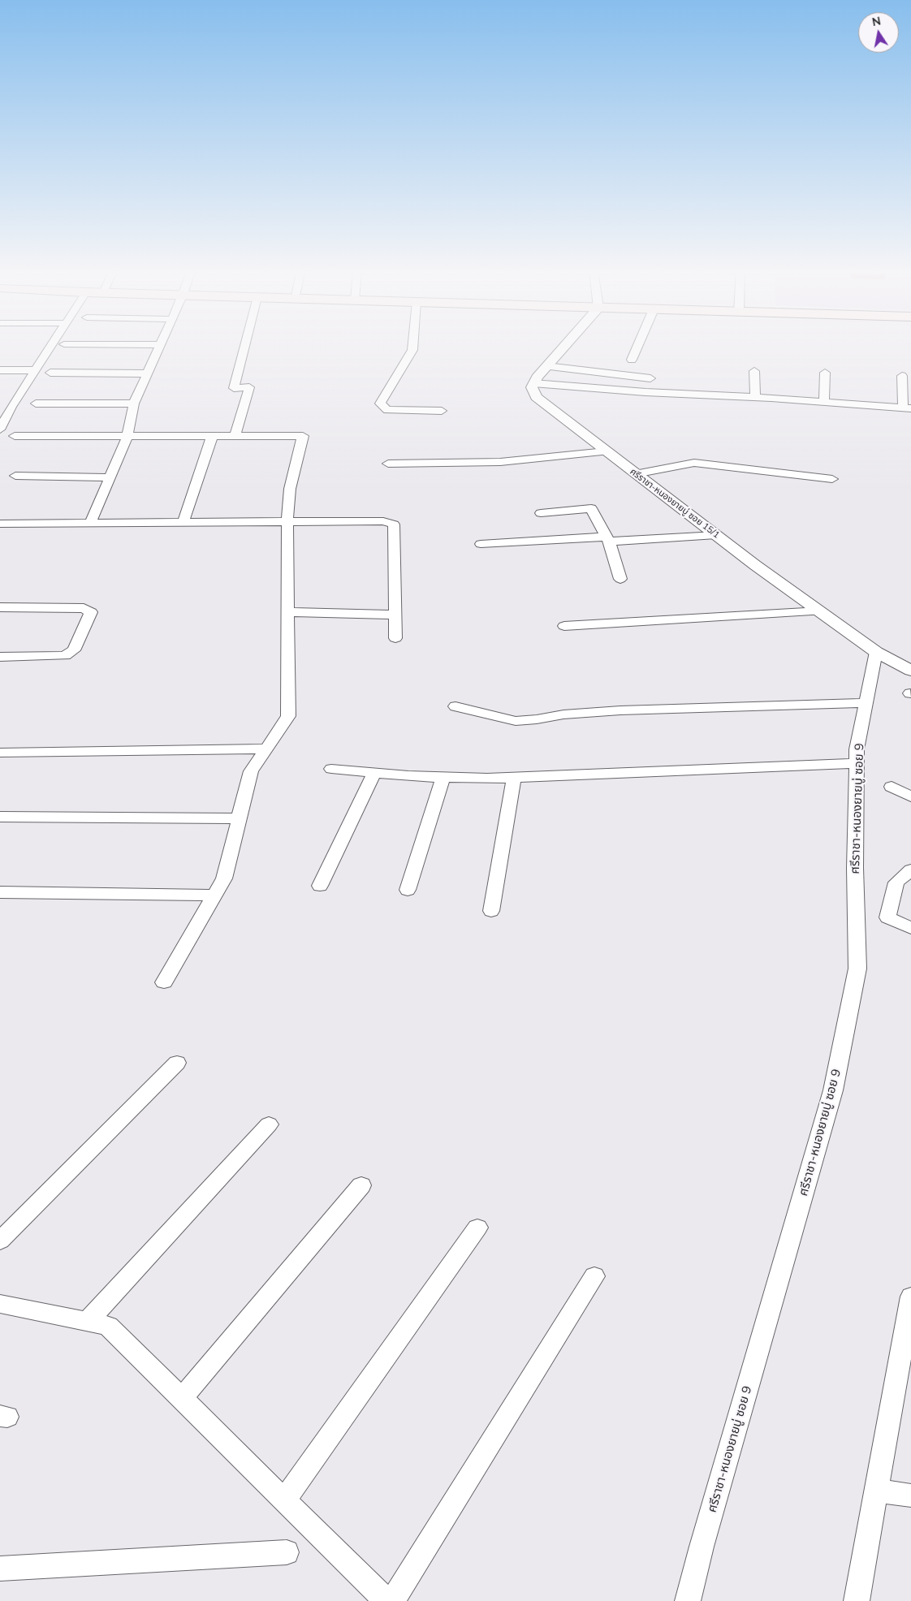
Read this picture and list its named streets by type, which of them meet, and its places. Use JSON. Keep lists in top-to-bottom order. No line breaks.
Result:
{"streets":{"street":["ศรีราชา-หนองยายบู่ ซอย 15/1","ศรีราชา-หนองยายบู่ ซอย 9"]},"crossings":[["ศรีราชา-หนองยายบู่ ซอย 15/1","ศรีราชา-หนองยายบู่ ซอย 9"]],"north":"top"}
